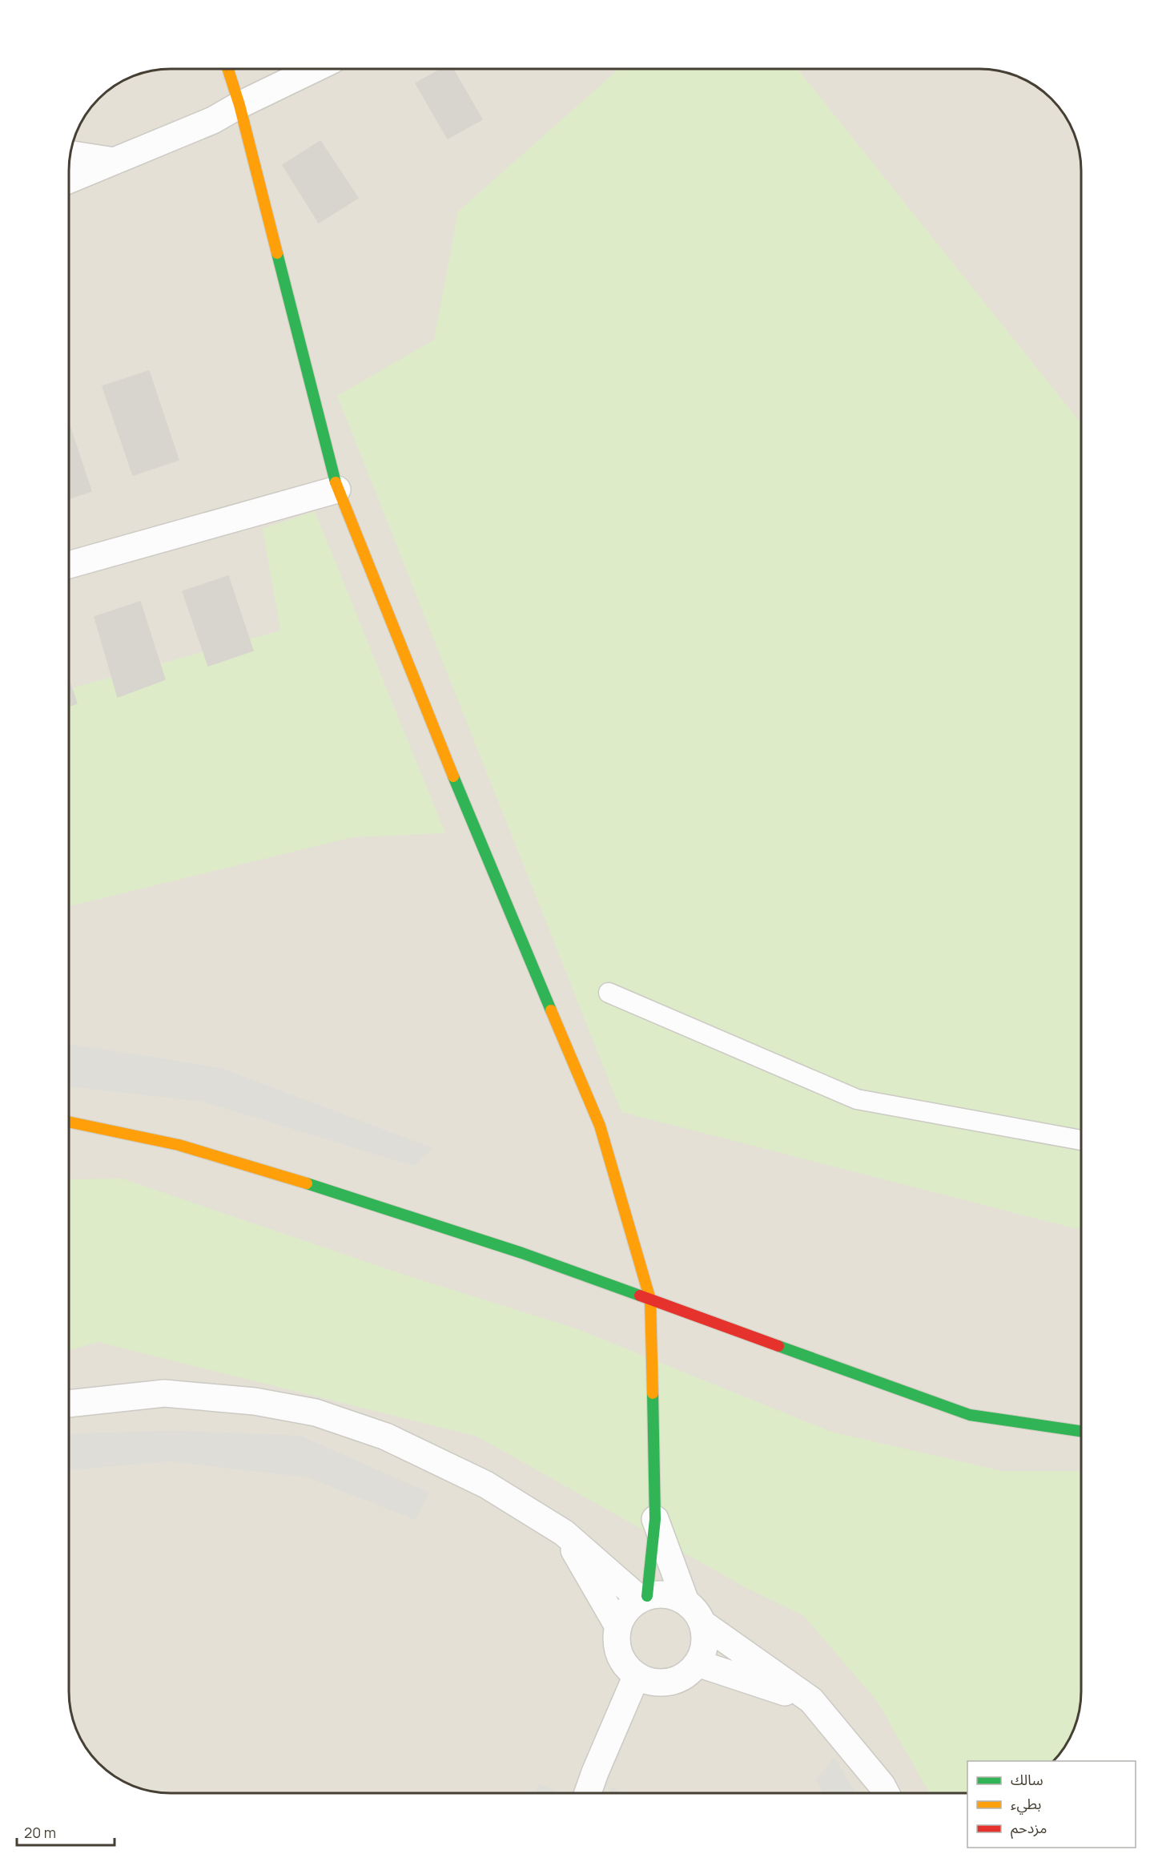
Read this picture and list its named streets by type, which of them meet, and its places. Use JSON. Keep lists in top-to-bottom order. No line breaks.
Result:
{"legend":["سالك","بطيء","مزدحم"],"scale_bar":"20 m"}
